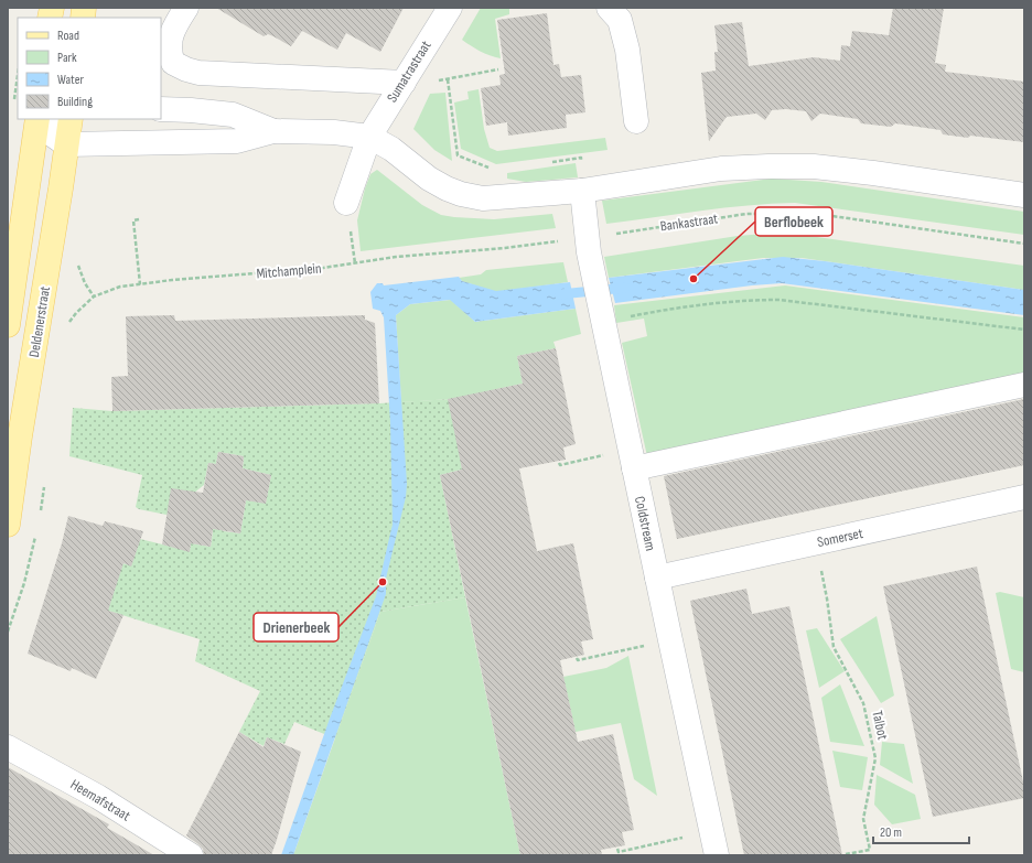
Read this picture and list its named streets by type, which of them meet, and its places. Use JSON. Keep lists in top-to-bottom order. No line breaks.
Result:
{"streets":{"main road":["Deldenerstraat"],"street":["Sumatrastraat","Coldstream","Somerset","Heemafstraat"],"path":["Bankastraat","Mitchamplein","Talbot"]},"crossings":[["Bankastraat","Mitchamplein"],["Bankastraat","Coldstream"],["Coldstream","Somerset"]],"places":["Berflobeek","Drienerbeek"],"legend":["Road","Park","Water","Building"],"scale_bar":"20 m"}
